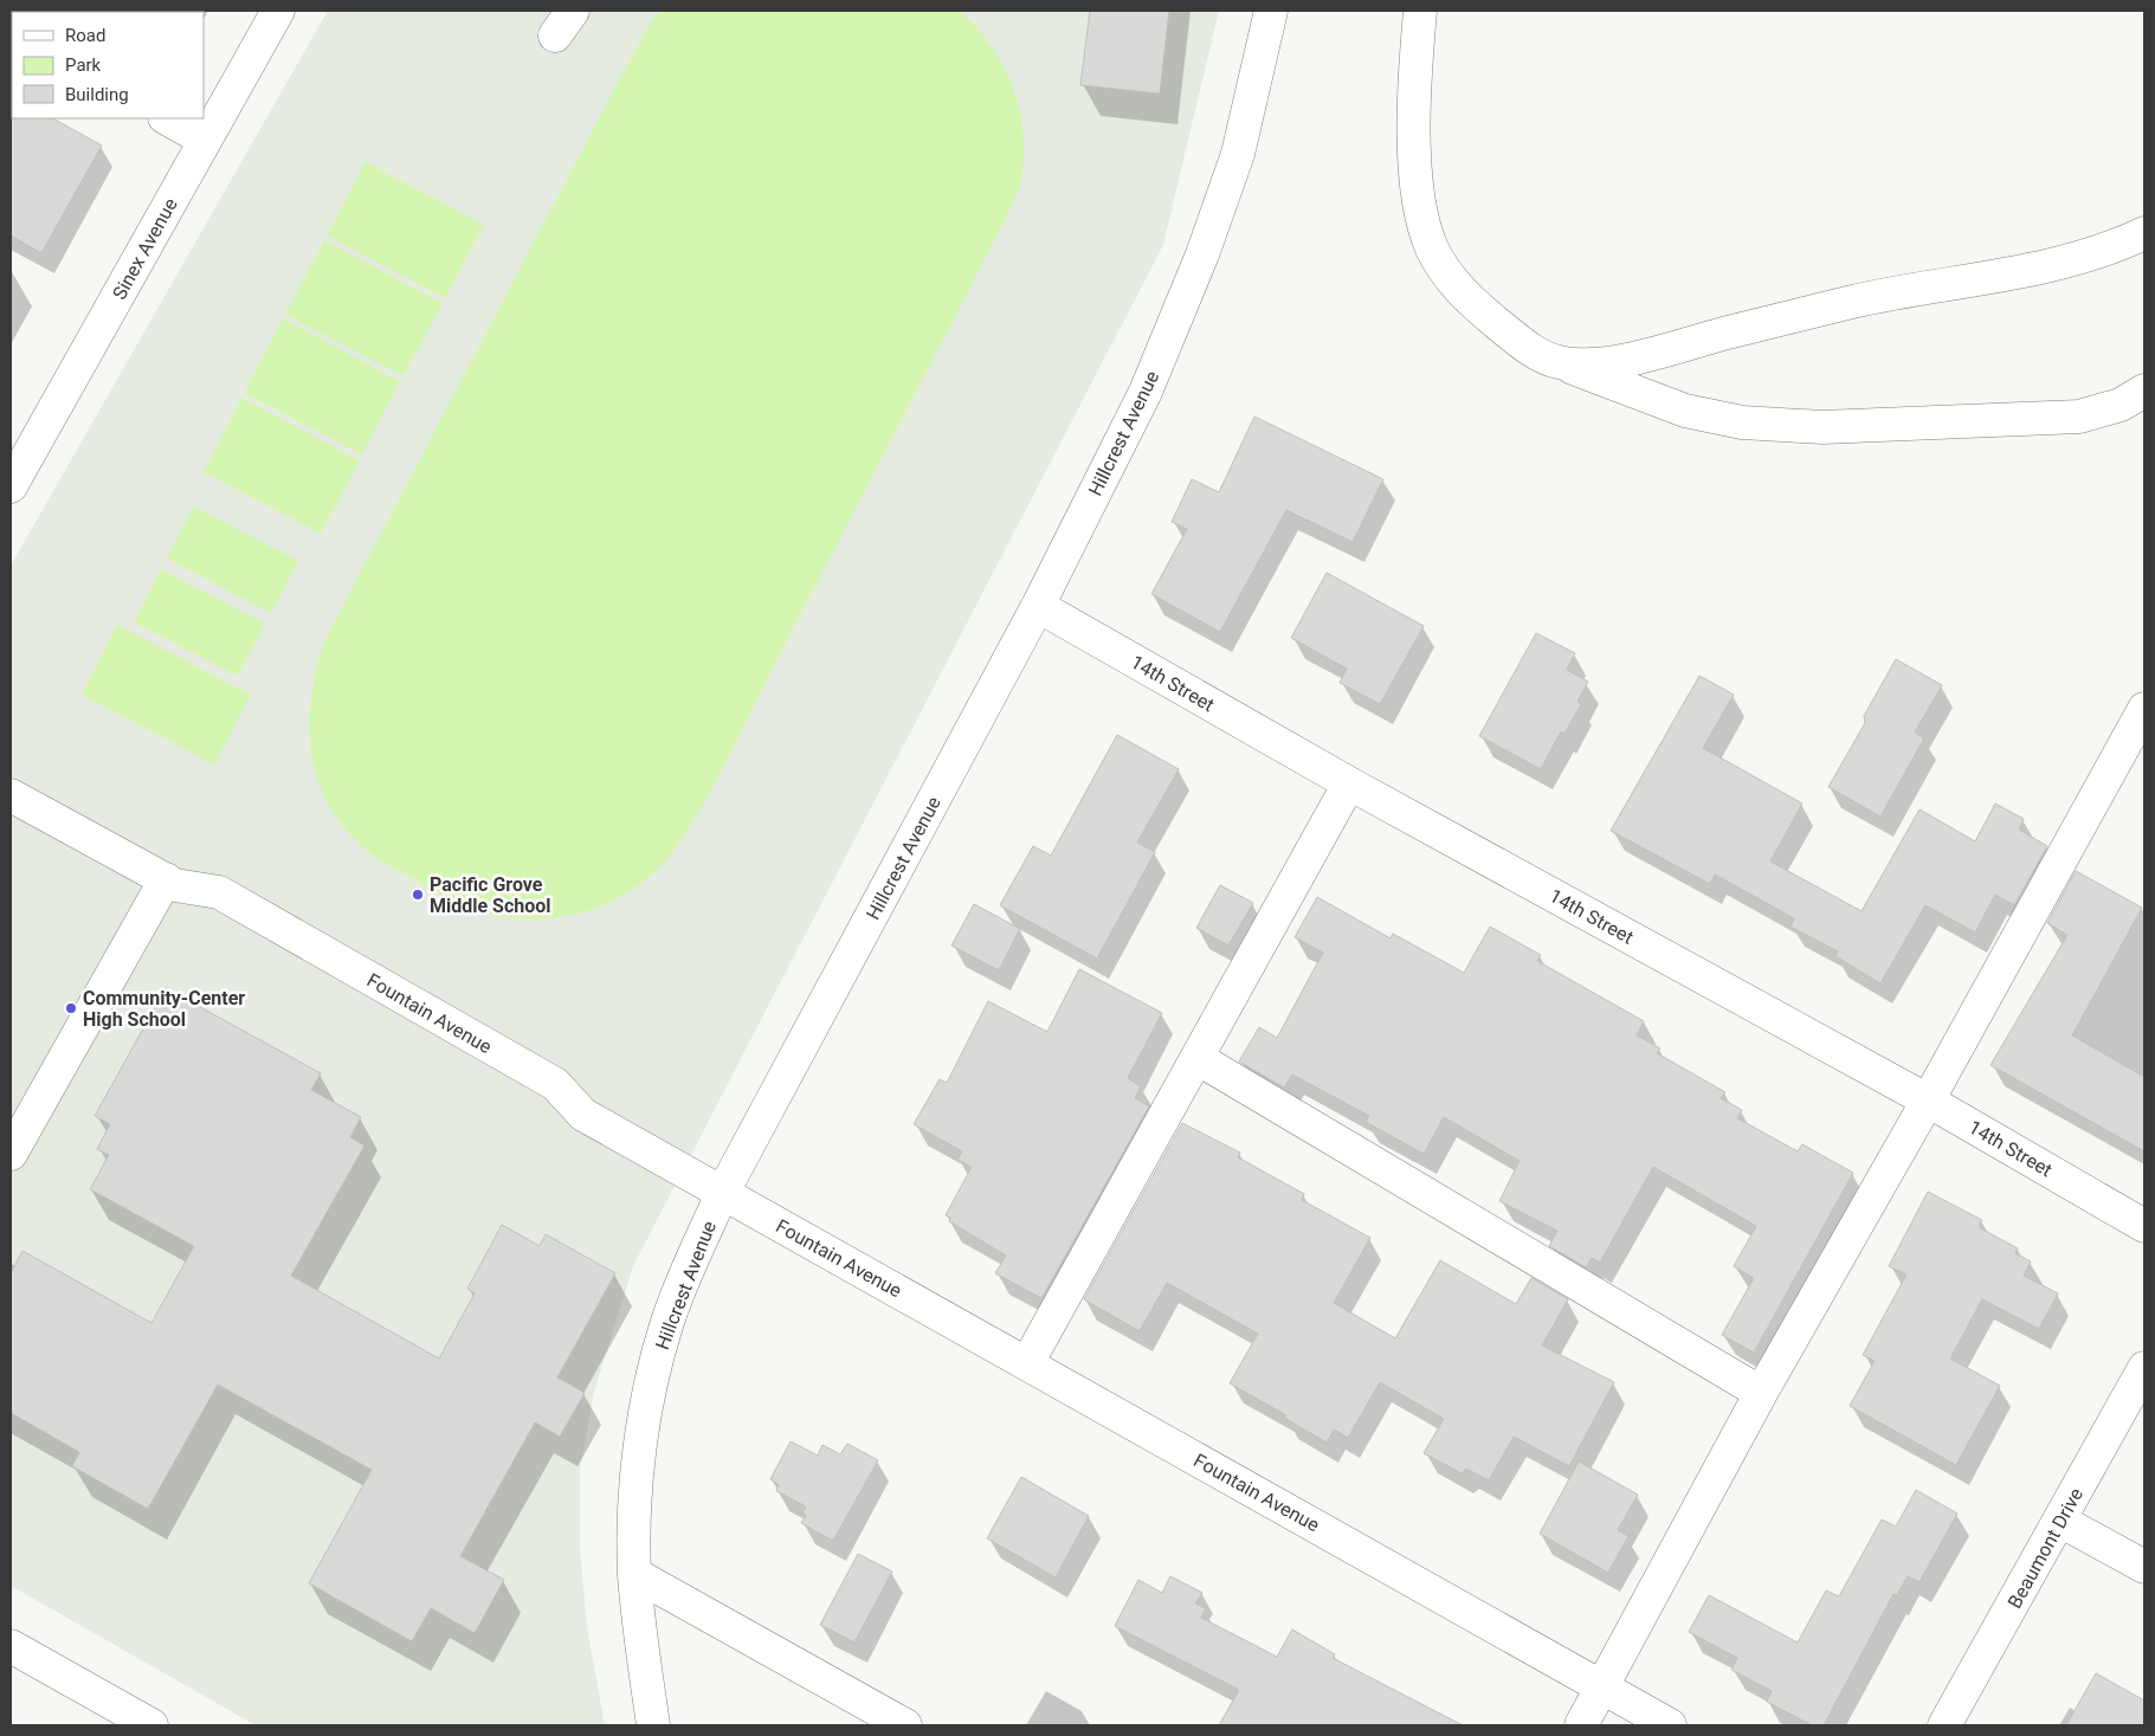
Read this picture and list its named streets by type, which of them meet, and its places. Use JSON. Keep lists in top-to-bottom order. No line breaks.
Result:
{"streets":{"street":["Sinex Avenue","Hillcrest Avenue","14th Street","Fountain Avenue","Beaumont Drive"]},"crossings":[["Hillcrest Avenue","14th Street"],["Hillcrest Avenue","Fountain Avenue"]],"places":["Pacific Grove Middle School","Community-Center High School"],"legend":["Road","Park","Building"]}
